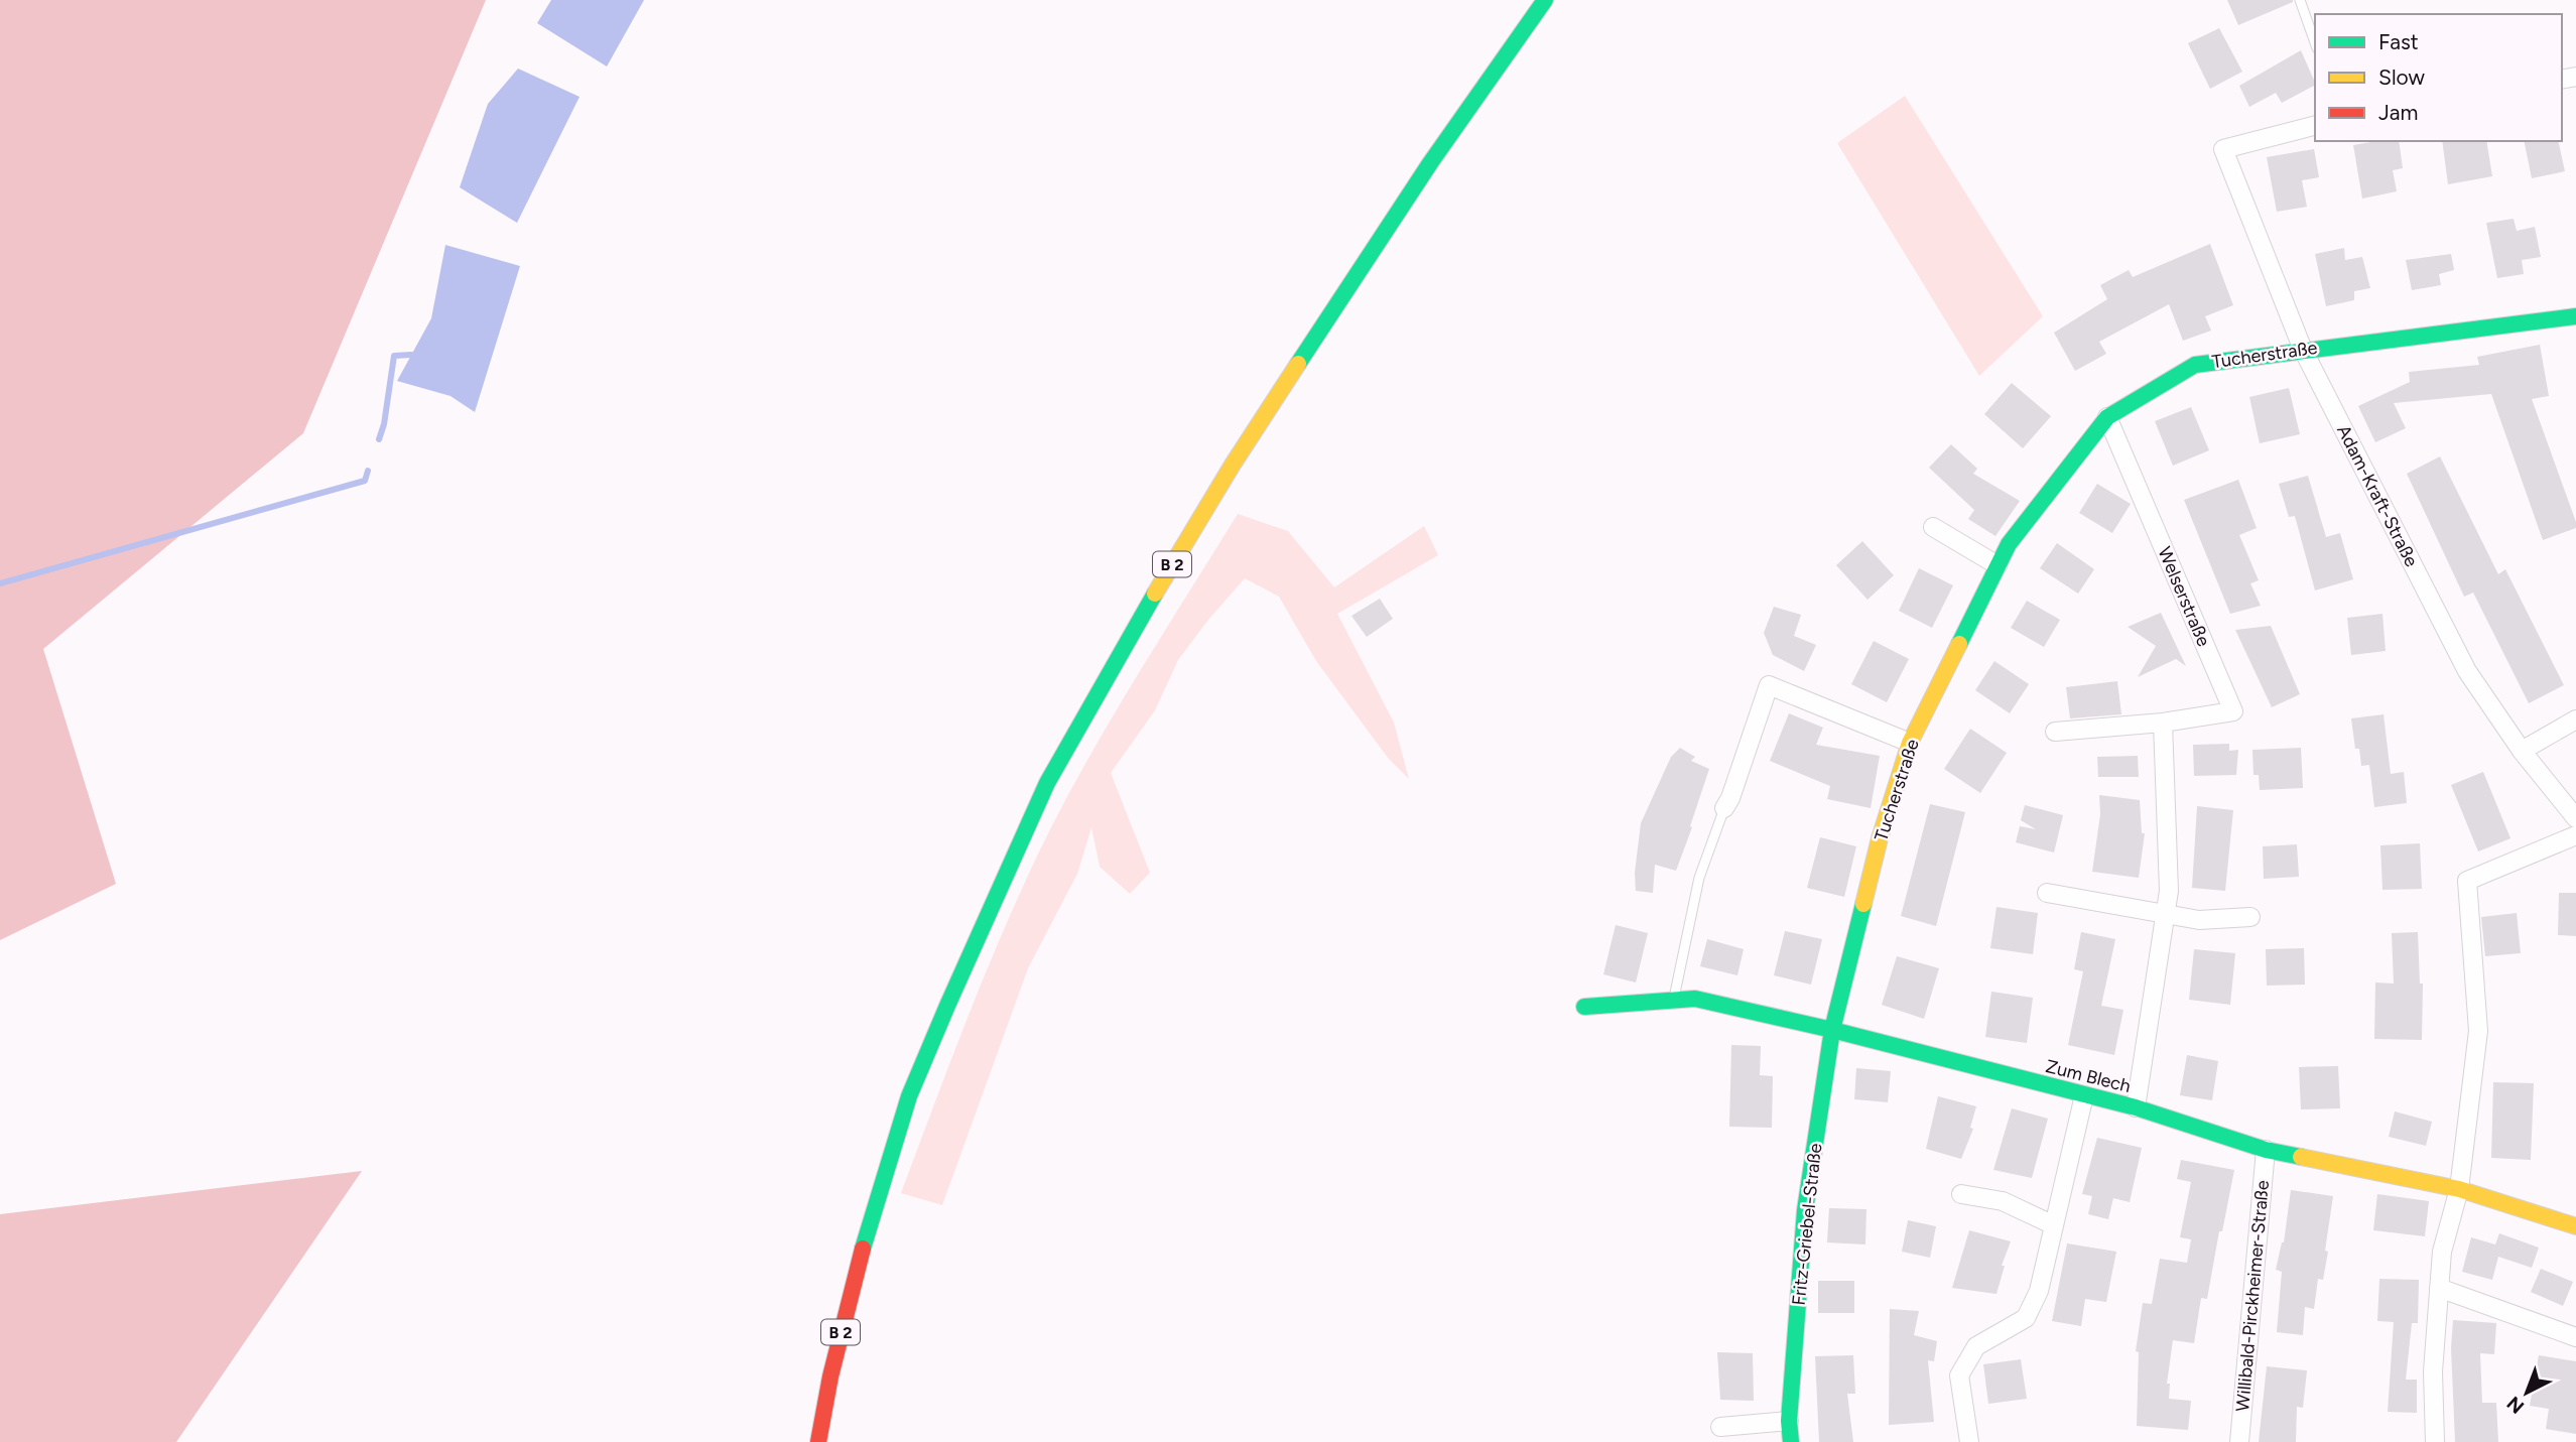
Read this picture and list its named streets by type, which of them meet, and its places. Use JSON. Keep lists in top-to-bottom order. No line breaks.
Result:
{"streets":{"street":["Tucherstraße","Adam-Kraft-Straße","B 2","Welserstraße","Zum Blech","Fritz-Griebel-Straße","Willibald-Pirckheimer-Straße"]},"crossings":[["Tucherstraße","Adam-Kraft-Straße"],["Tucherstraße","Welserstraße"],["Tucherstraße","Zum Blech"],["Tucherstraße","Fritz-Griebel-Straße"],["Zum Blech","Fritz-Griebel-Straße"],["Zum Blech","Willibald-Pirckheimer-Straße"]],"legend":["Fast","Slow","Jam"],"north":"bottom left"}
